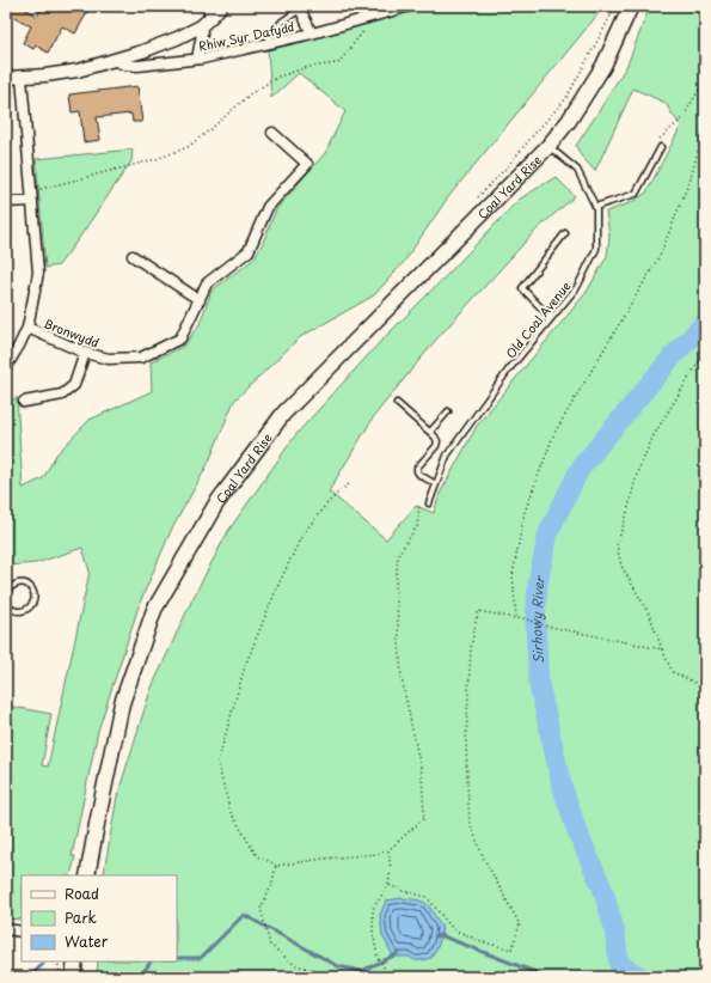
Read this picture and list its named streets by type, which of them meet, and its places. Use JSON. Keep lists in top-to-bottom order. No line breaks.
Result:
{"streets":{"main road":["Coal Yard Rise"],"street":["Rhiw Syr Dafydd","Bronwydd"],"lane":["Old Coal Avenue"]},"crossings":[["Coal Yard Rise","Old Coal Avenue"]],"water":["Sirhowy River"],"legend":["Road","Park","Water"]}
